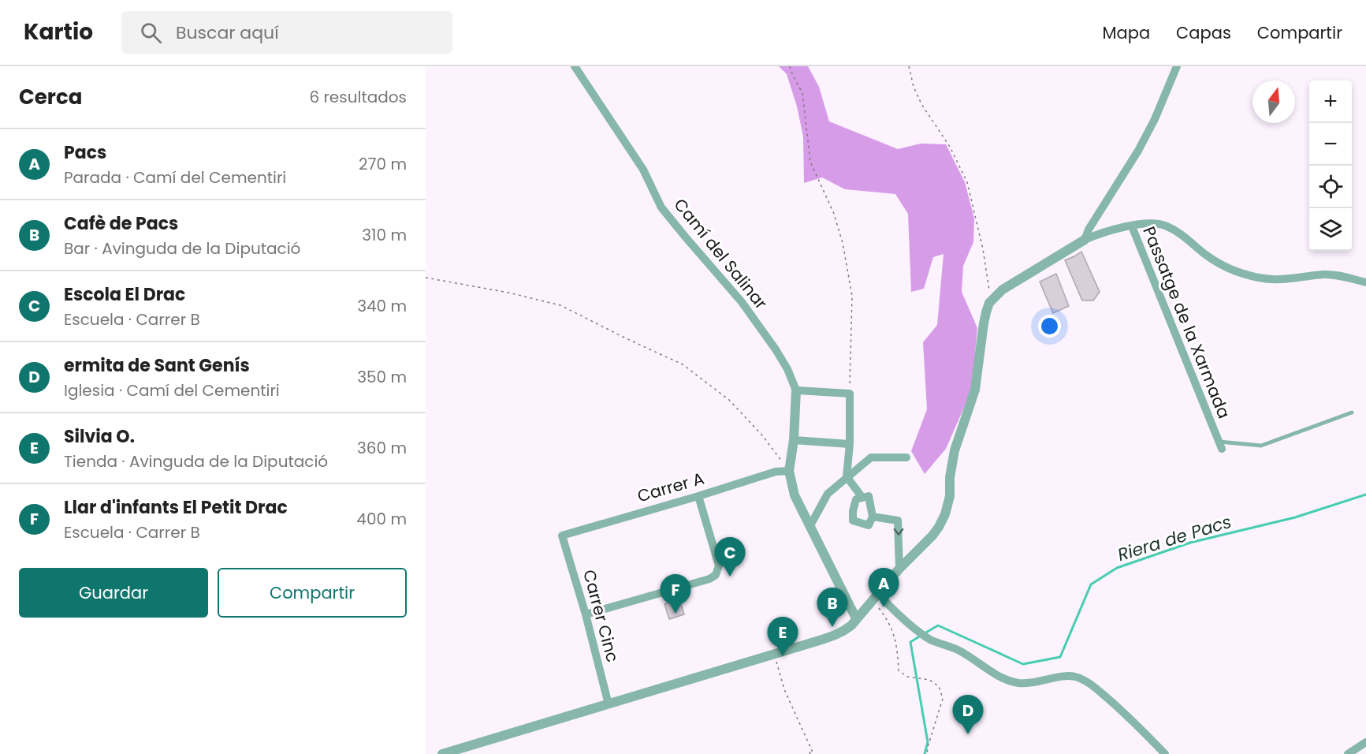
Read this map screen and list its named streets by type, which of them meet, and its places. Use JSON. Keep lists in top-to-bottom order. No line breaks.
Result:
{"streets":{"street":["Camí del Salinar","Passatge de la Xarmada","Carrer A","Carrer Cinc"]},"crossings":[["Carrer A","Carrer Cinc"]],"water":["Riera de Pacs"],"north":"top","page":{"header":"Kartio","search":"Buscar aquí","nav":["Mapa","Capas","Compartir"],"heading":["Cerca","6 resultados"],"map_buttons":["+","−"],"list":[{"mark":"A","name":"Pacs","note":"Parada · Camí del Cementiri","value":"270 m"},{"mark":"B","name":"Cafè de Pacs","note":"Bar · Avinguda de la Diputació","value":"310 m"},{"mark":"C","name":"Escola El Drac","note":"Escuela · Carrer B","value":"340 m"},{"mark":"D","name":"ermita de Sant Genís","note":"Iglesia · Camí del Cementiri","value":"350 m"},{"mark":"E","name":"Silvia O.","note":"Tienda · Avinguda de la Diputació","value":"360 m"},{"mark":"F","name":"Llar d'infants El Petit Drac","note":"Escuela · Carrer B","value":"400 m"}],"pins":["C","A","F","B","E","D"],"buttons":["Guardar","Compartir"]}}
